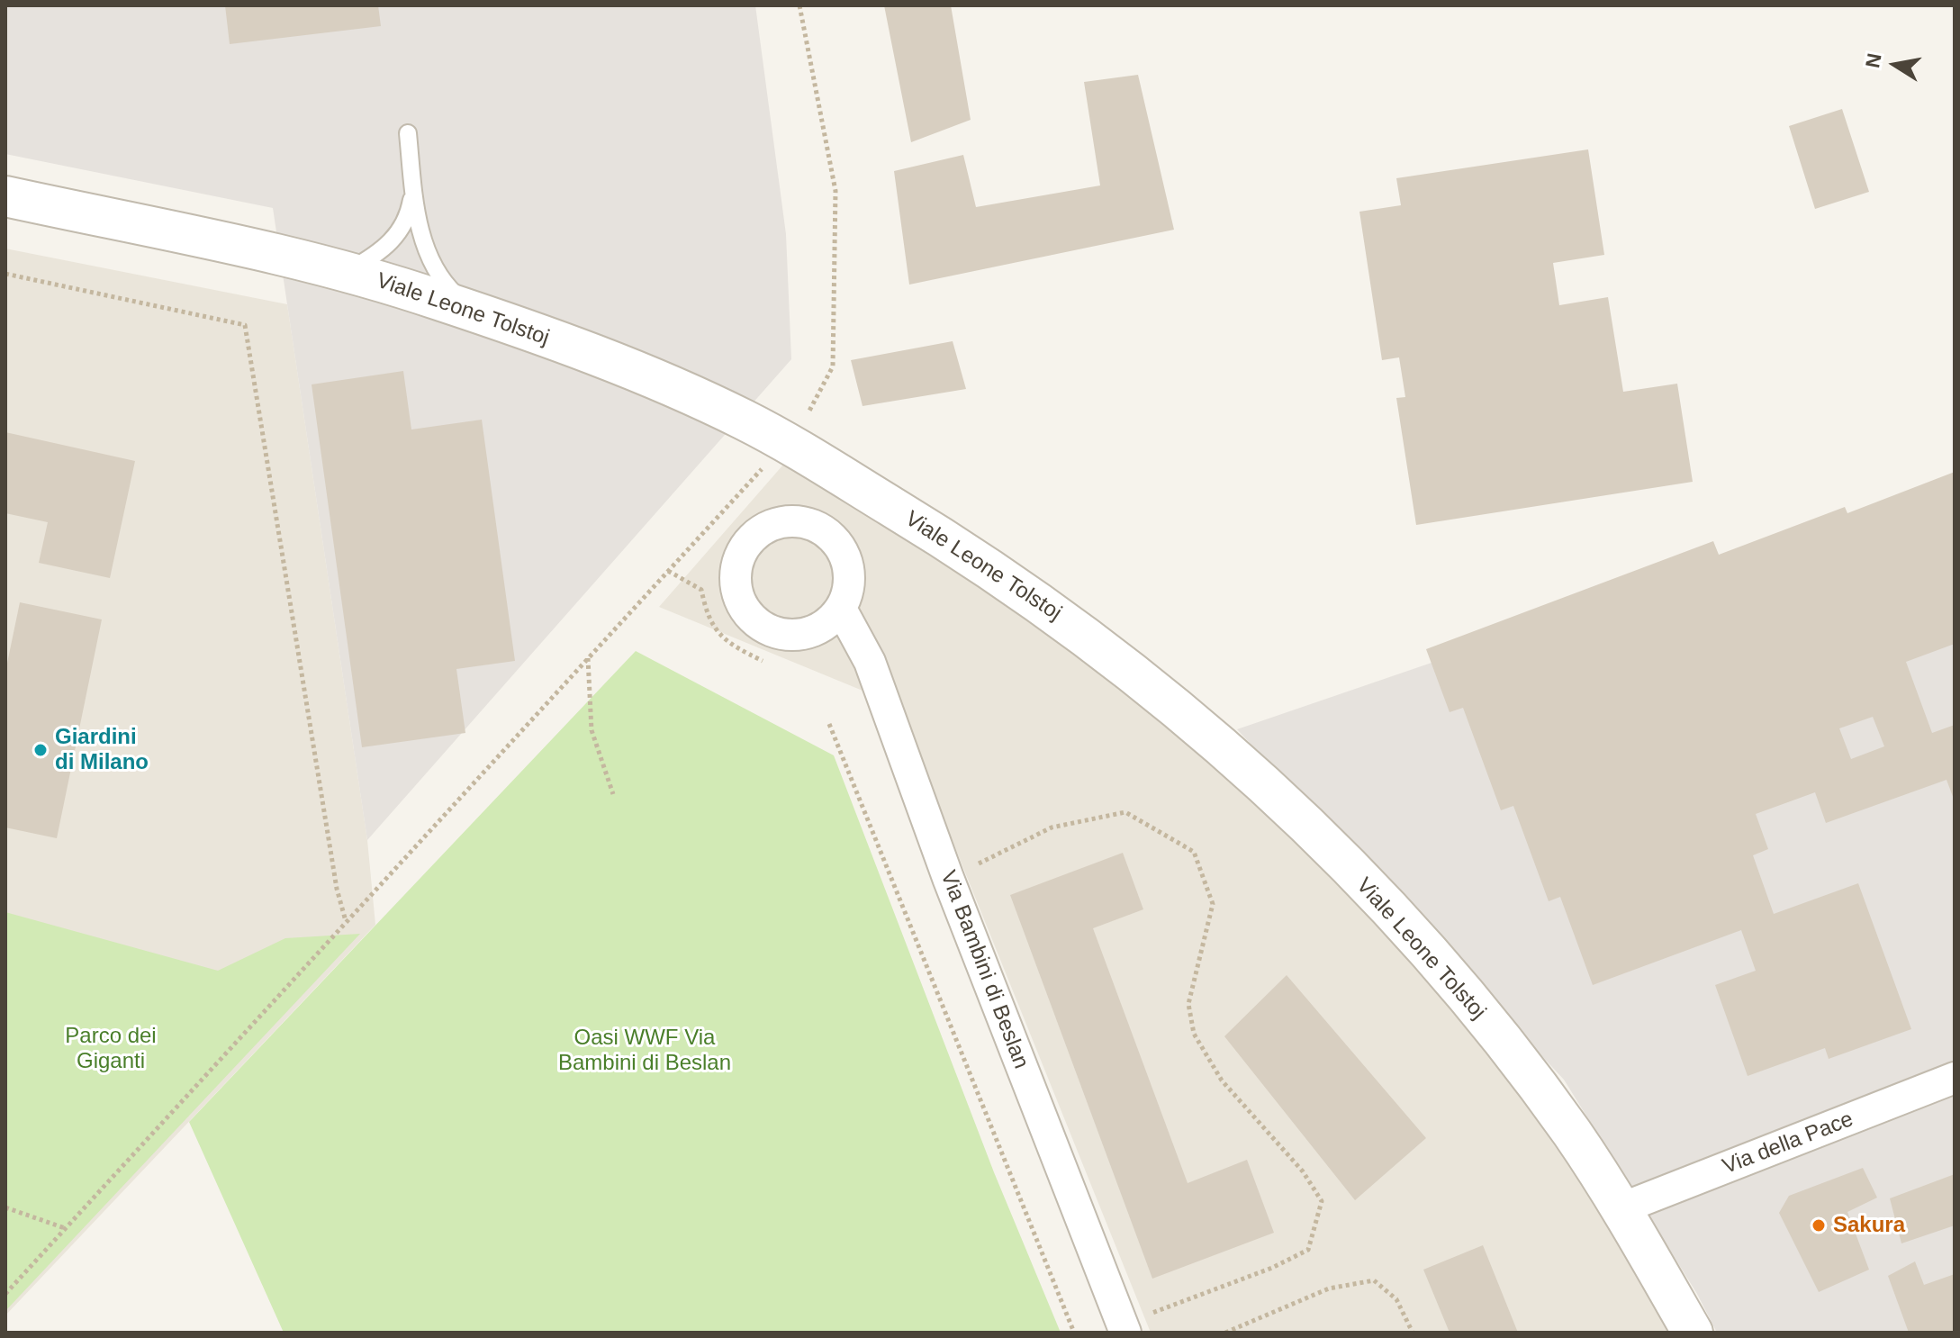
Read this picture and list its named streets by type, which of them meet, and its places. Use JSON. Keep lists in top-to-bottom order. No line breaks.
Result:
{"streets":{"street":["Viale Leone Tolstoj","Via Bambini di Beslan","Via della Pace"]},"crossings":[["Viale Leone Tolstoj","Via della Pace"]],"parks":["Parco dei Giganti","Oasi WWF Via Bambini di Beslan"],"places":["Giardini di Milano","Sakura"],"north":"left"}
